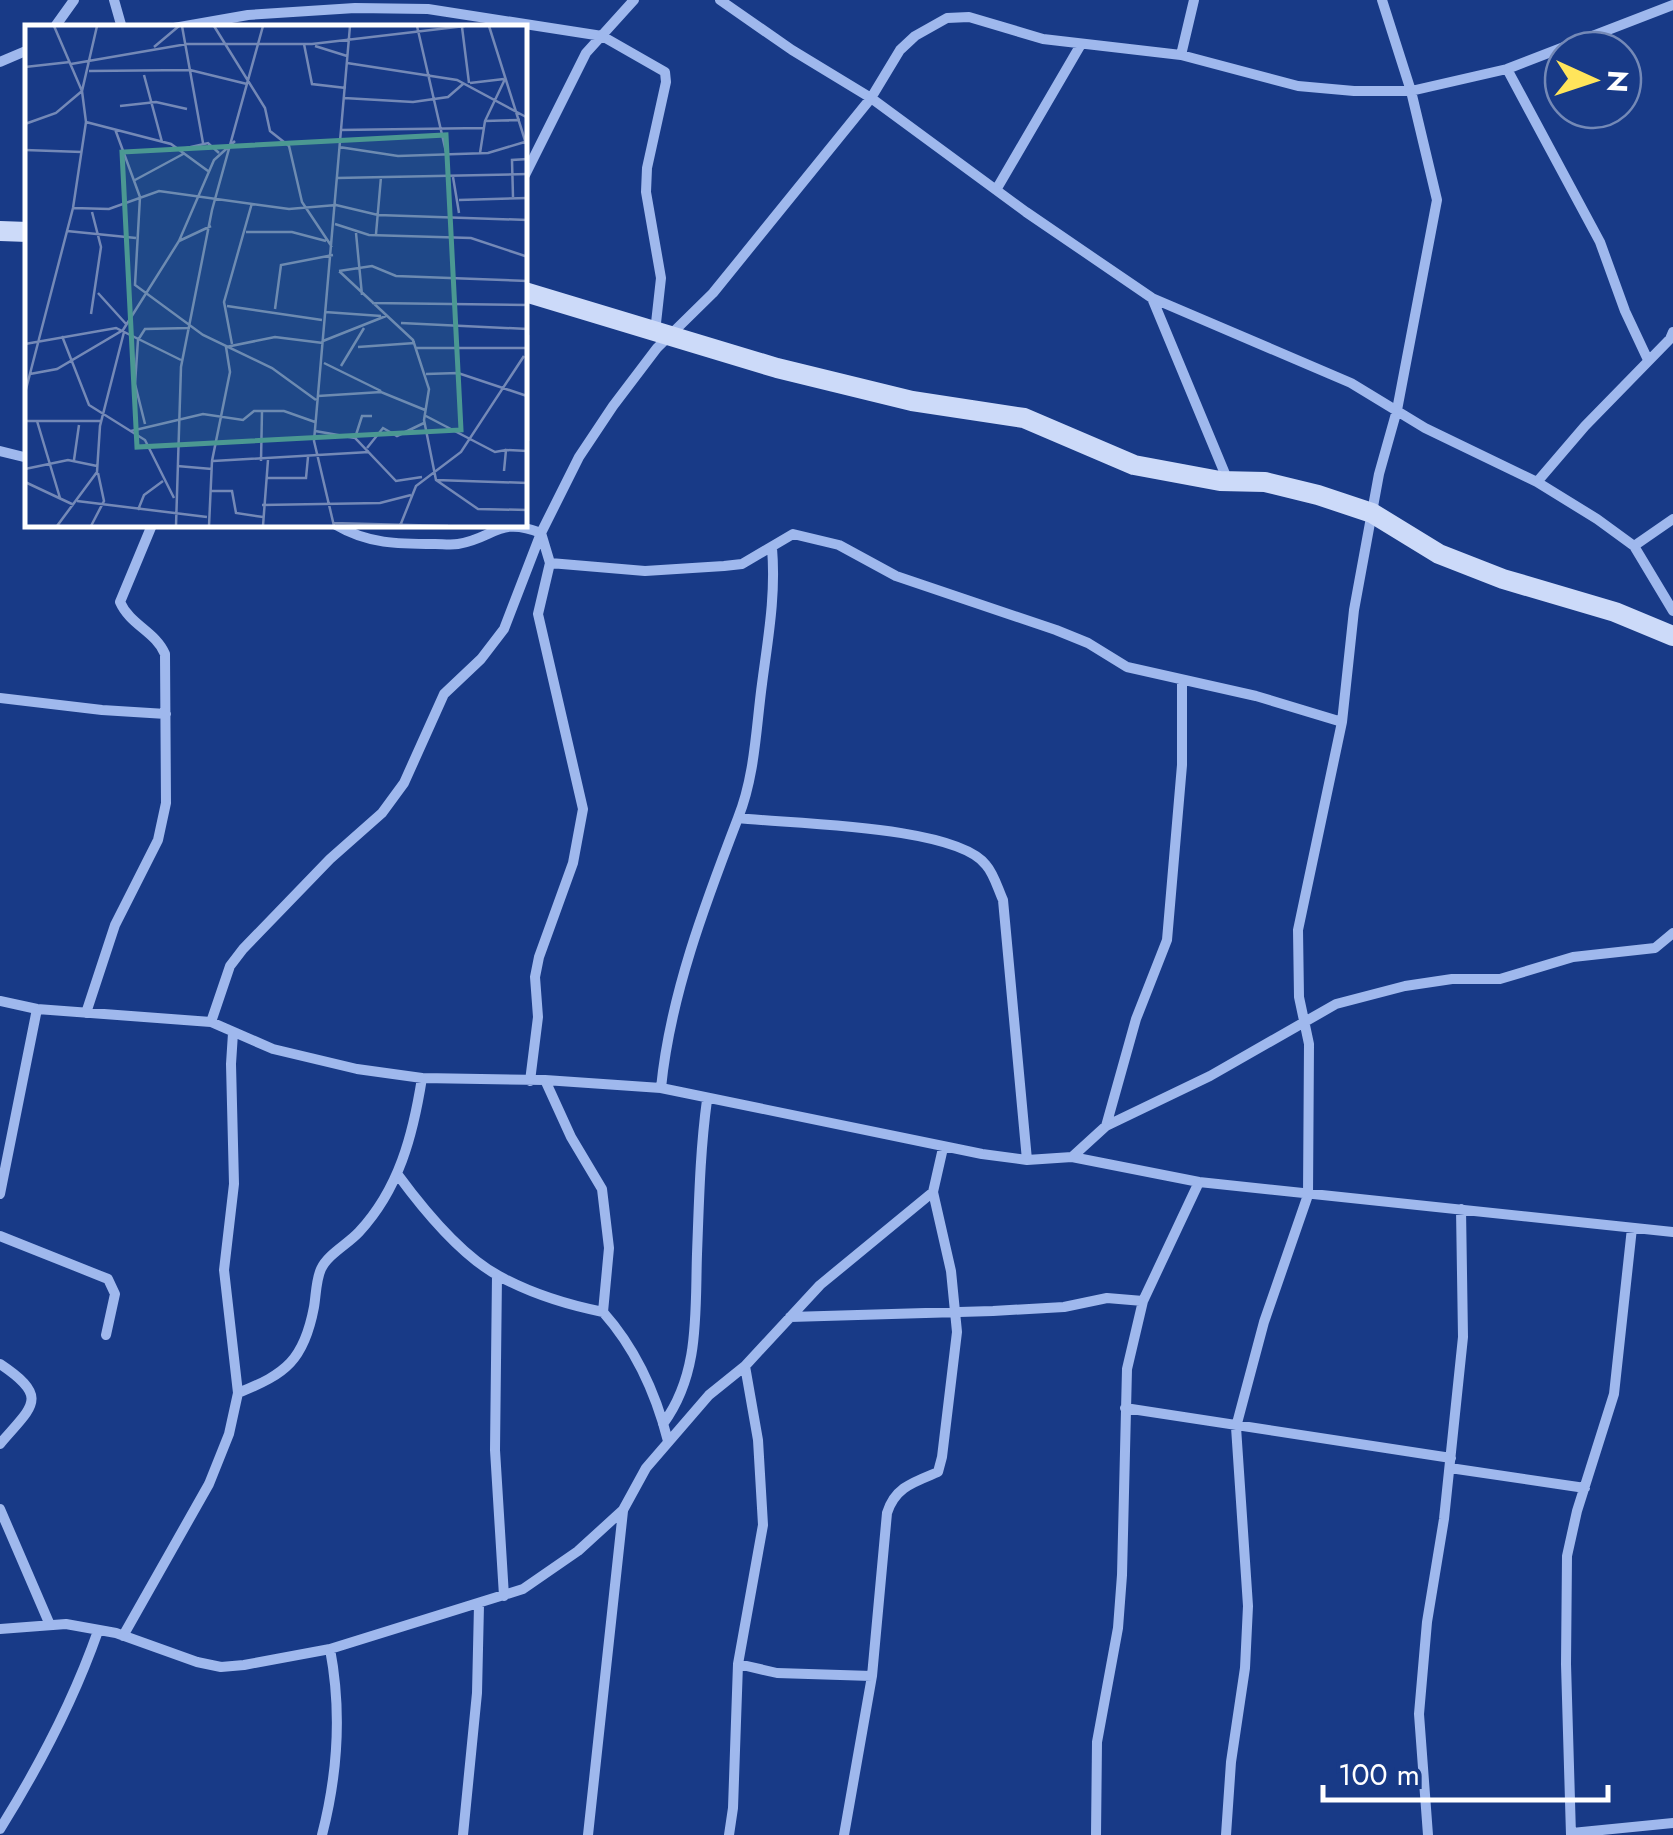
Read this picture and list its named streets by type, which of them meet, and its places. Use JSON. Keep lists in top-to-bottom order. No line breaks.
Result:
{"scale_bar":"100 m","north":"right"}
